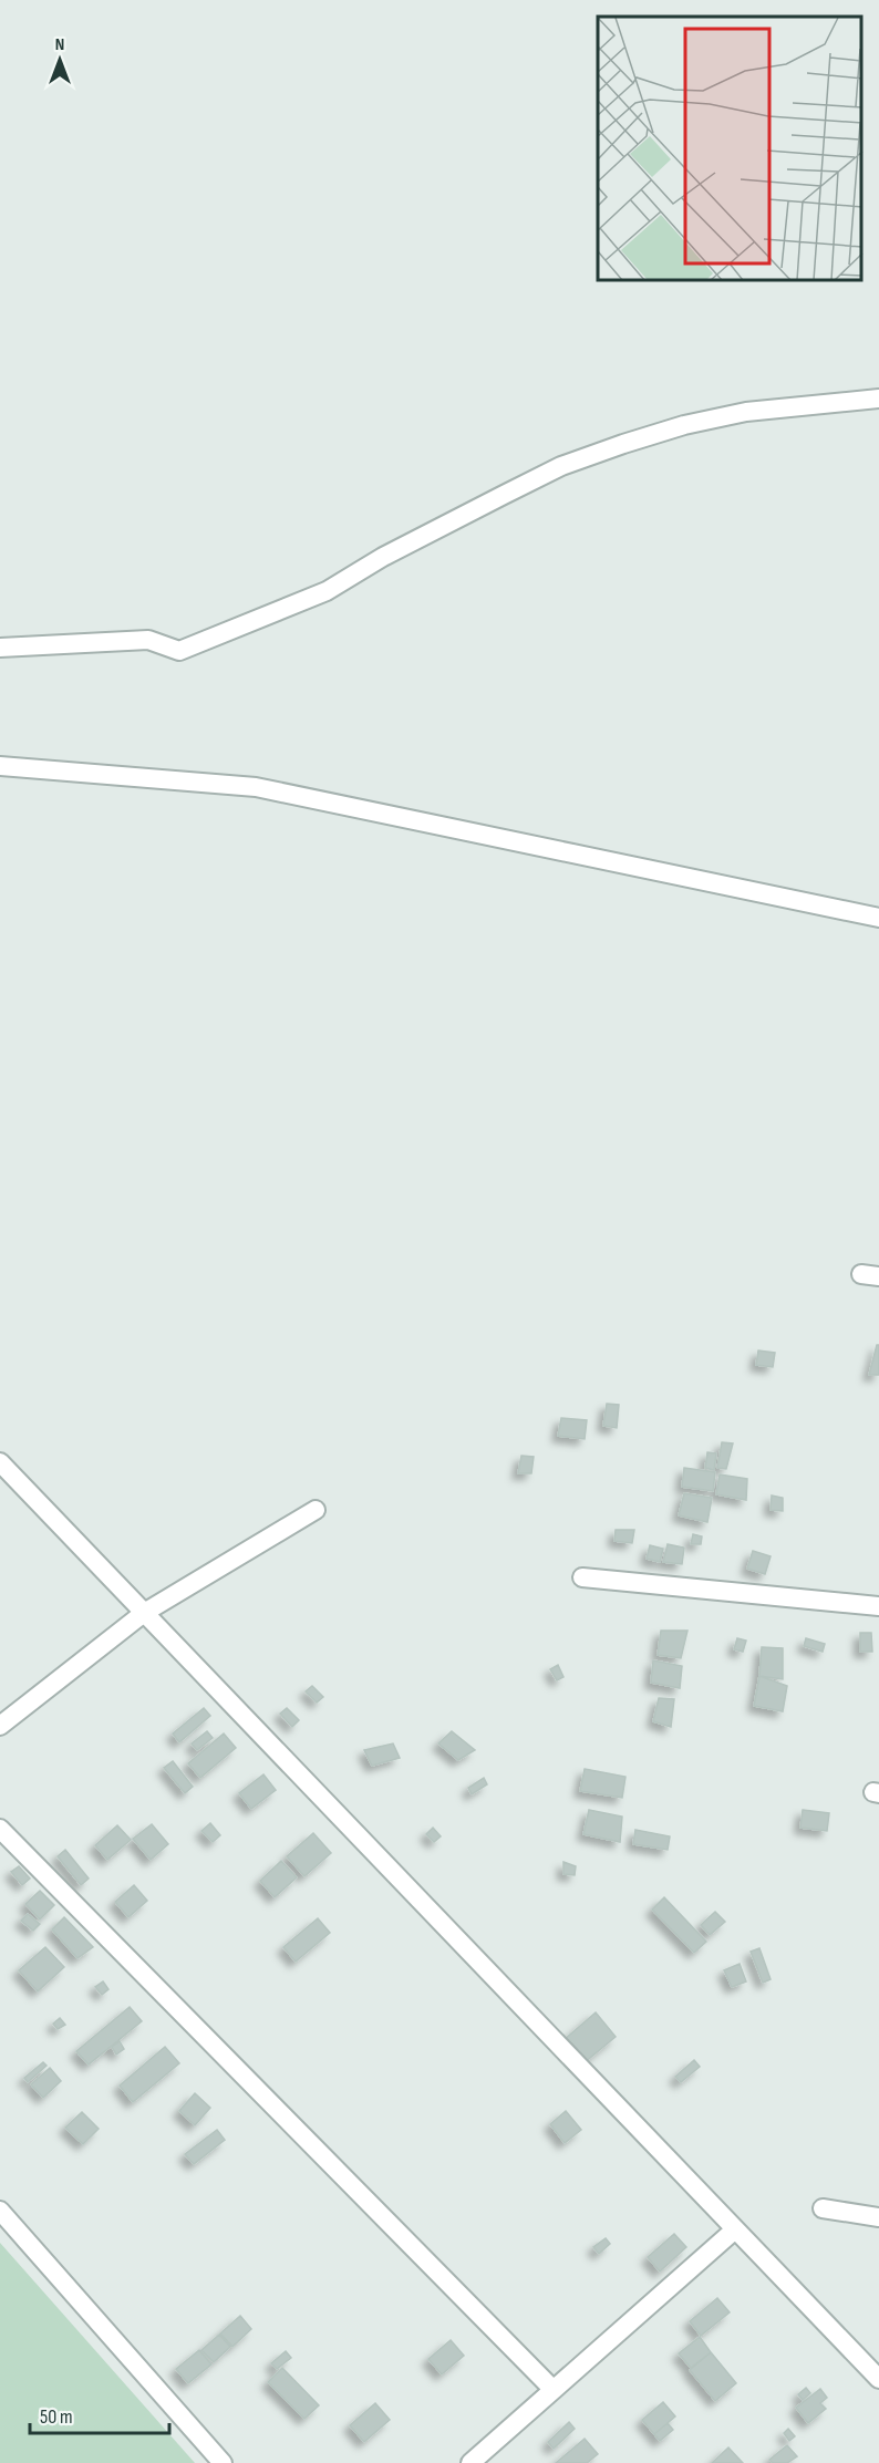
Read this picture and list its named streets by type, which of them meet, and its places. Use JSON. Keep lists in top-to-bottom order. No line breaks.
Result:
{"scale_bar":"50 m","north":"top"}
